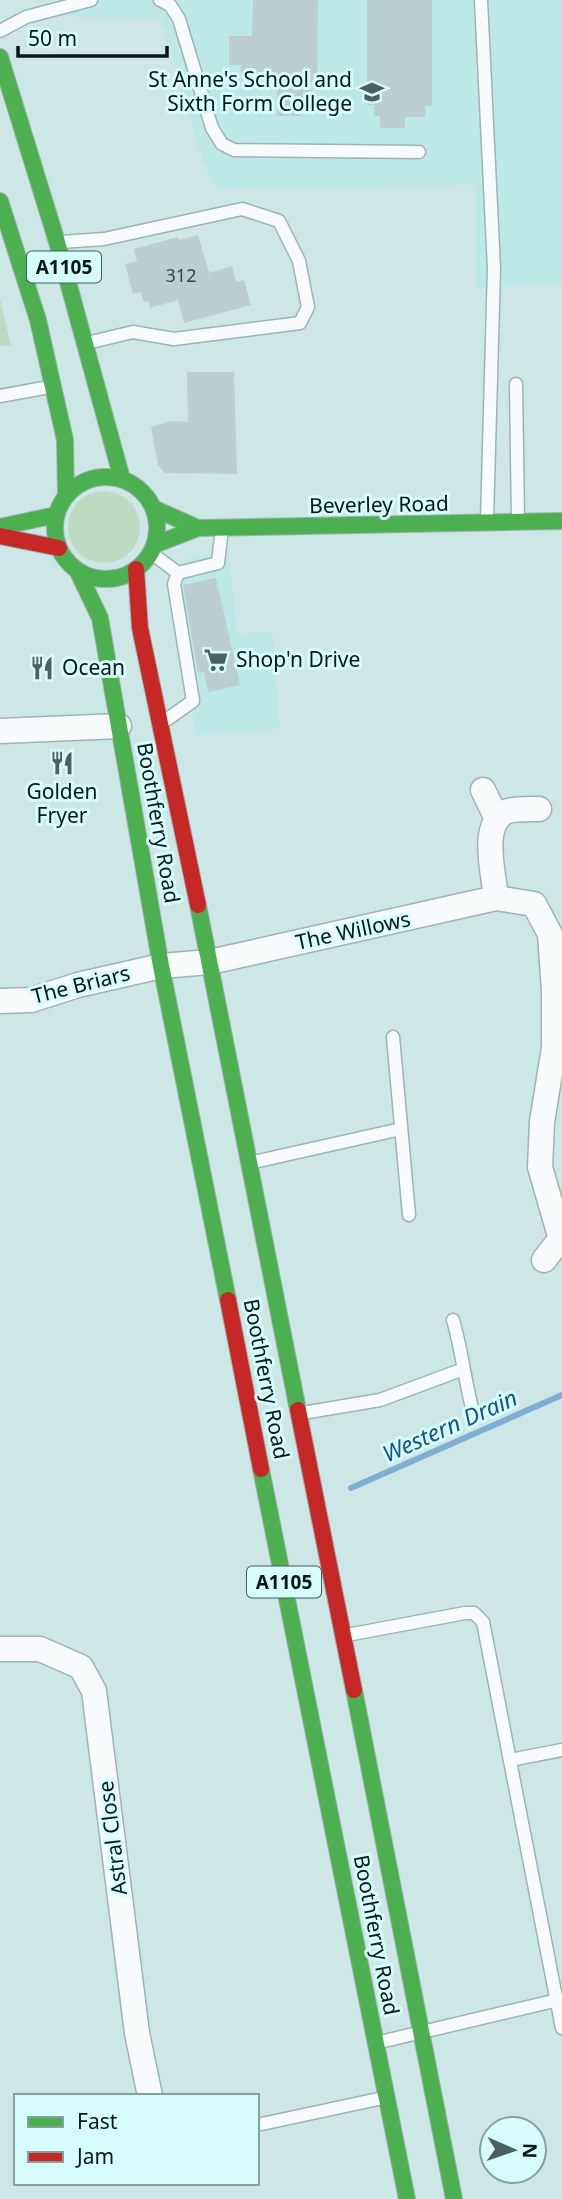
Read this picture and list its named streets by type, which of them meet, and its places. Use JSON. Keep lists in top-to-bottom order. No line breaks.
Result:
{"streets":{"main road":["A1105","Beverley Road","Boothferry Road"],"street":["The Willows","The Briars","Astral Close"]},"crossings":[["A1105","Beverley Road"],["A1105","Boothferry Road"],["Beverley Road","Boothferry Road"],["Boothferry Road","The Willows"],["Boothferry Road","The Briars"],["The Willows","The Briars"]],"water":["Western Drain"],"places":{"school or university":["St Anne's School and Sixth Form College"],"supermarket":["Shop'n Drive"],"restaurant":["Ocean","Golden Fryer"]},"house_numbers":["312"],"legend":["Fast","Jam"],"scale_bar":"50 m","north":"right"}
